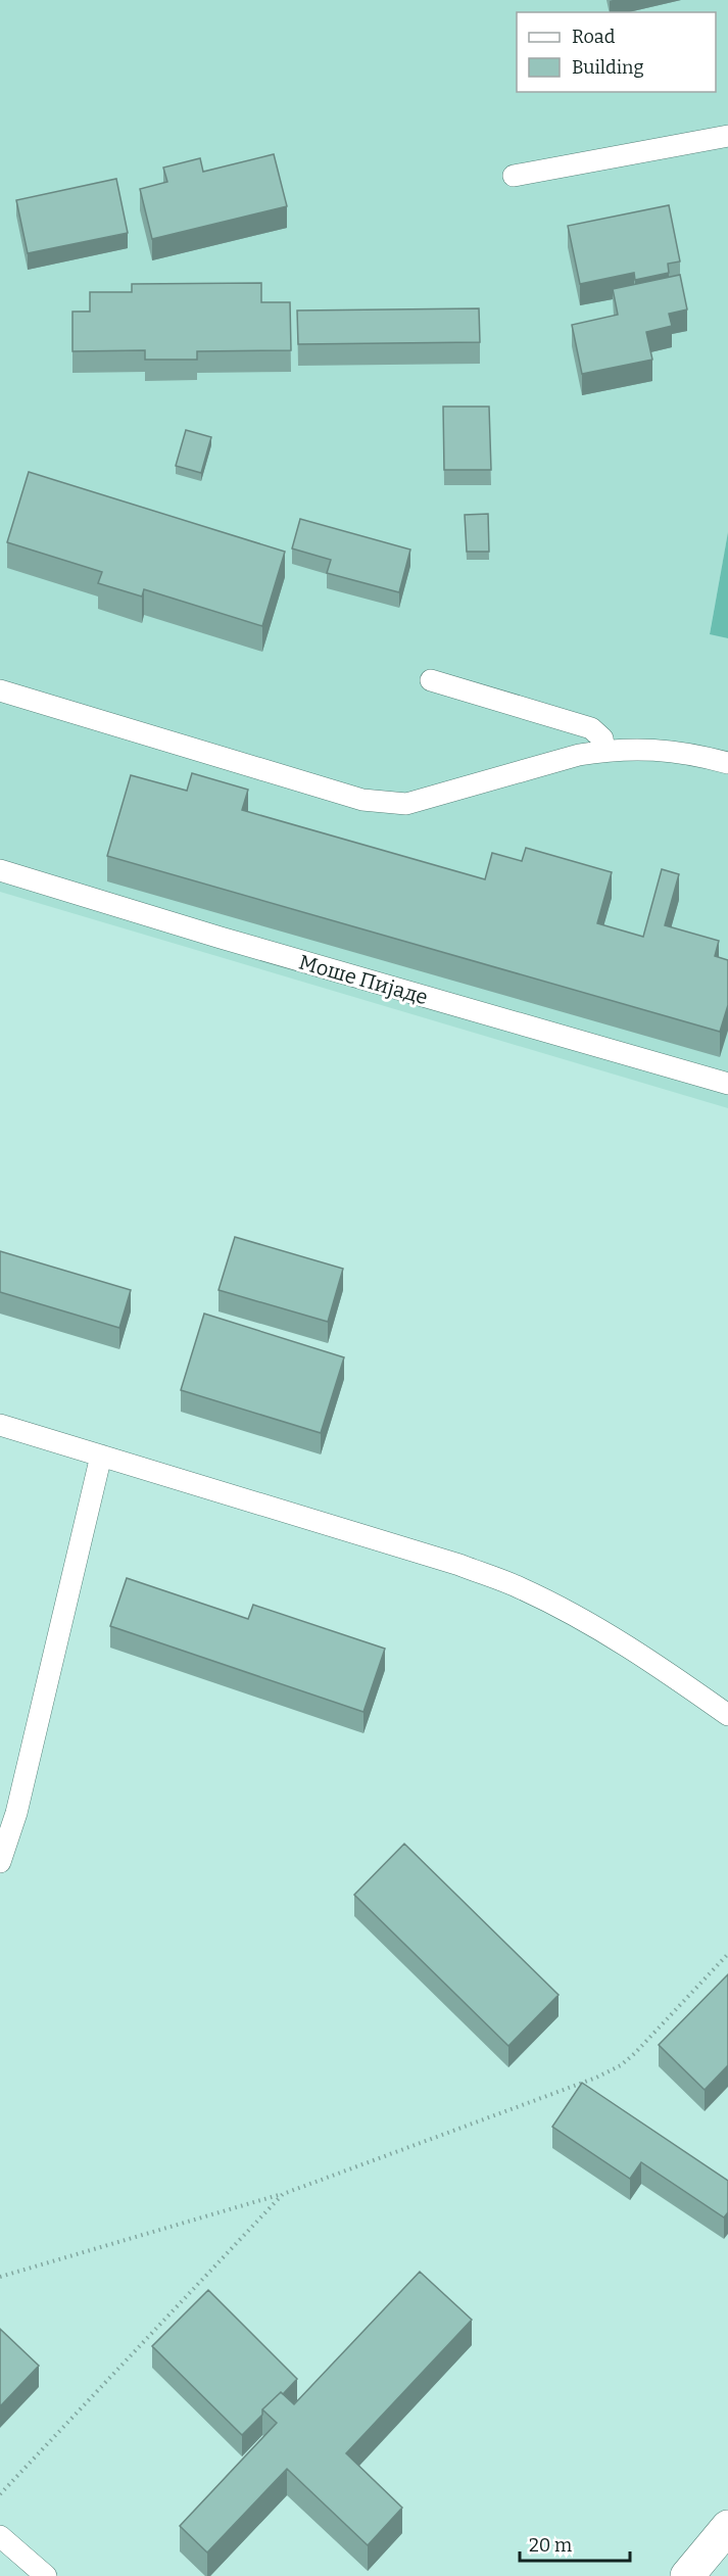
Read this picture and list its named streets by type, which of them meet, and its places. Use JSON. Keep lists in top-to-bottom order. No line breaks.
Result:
{"streets":{"lane":["Моше Пијаде"]},"legend":["Road","Building"],"scale_bar":"20 m"}
